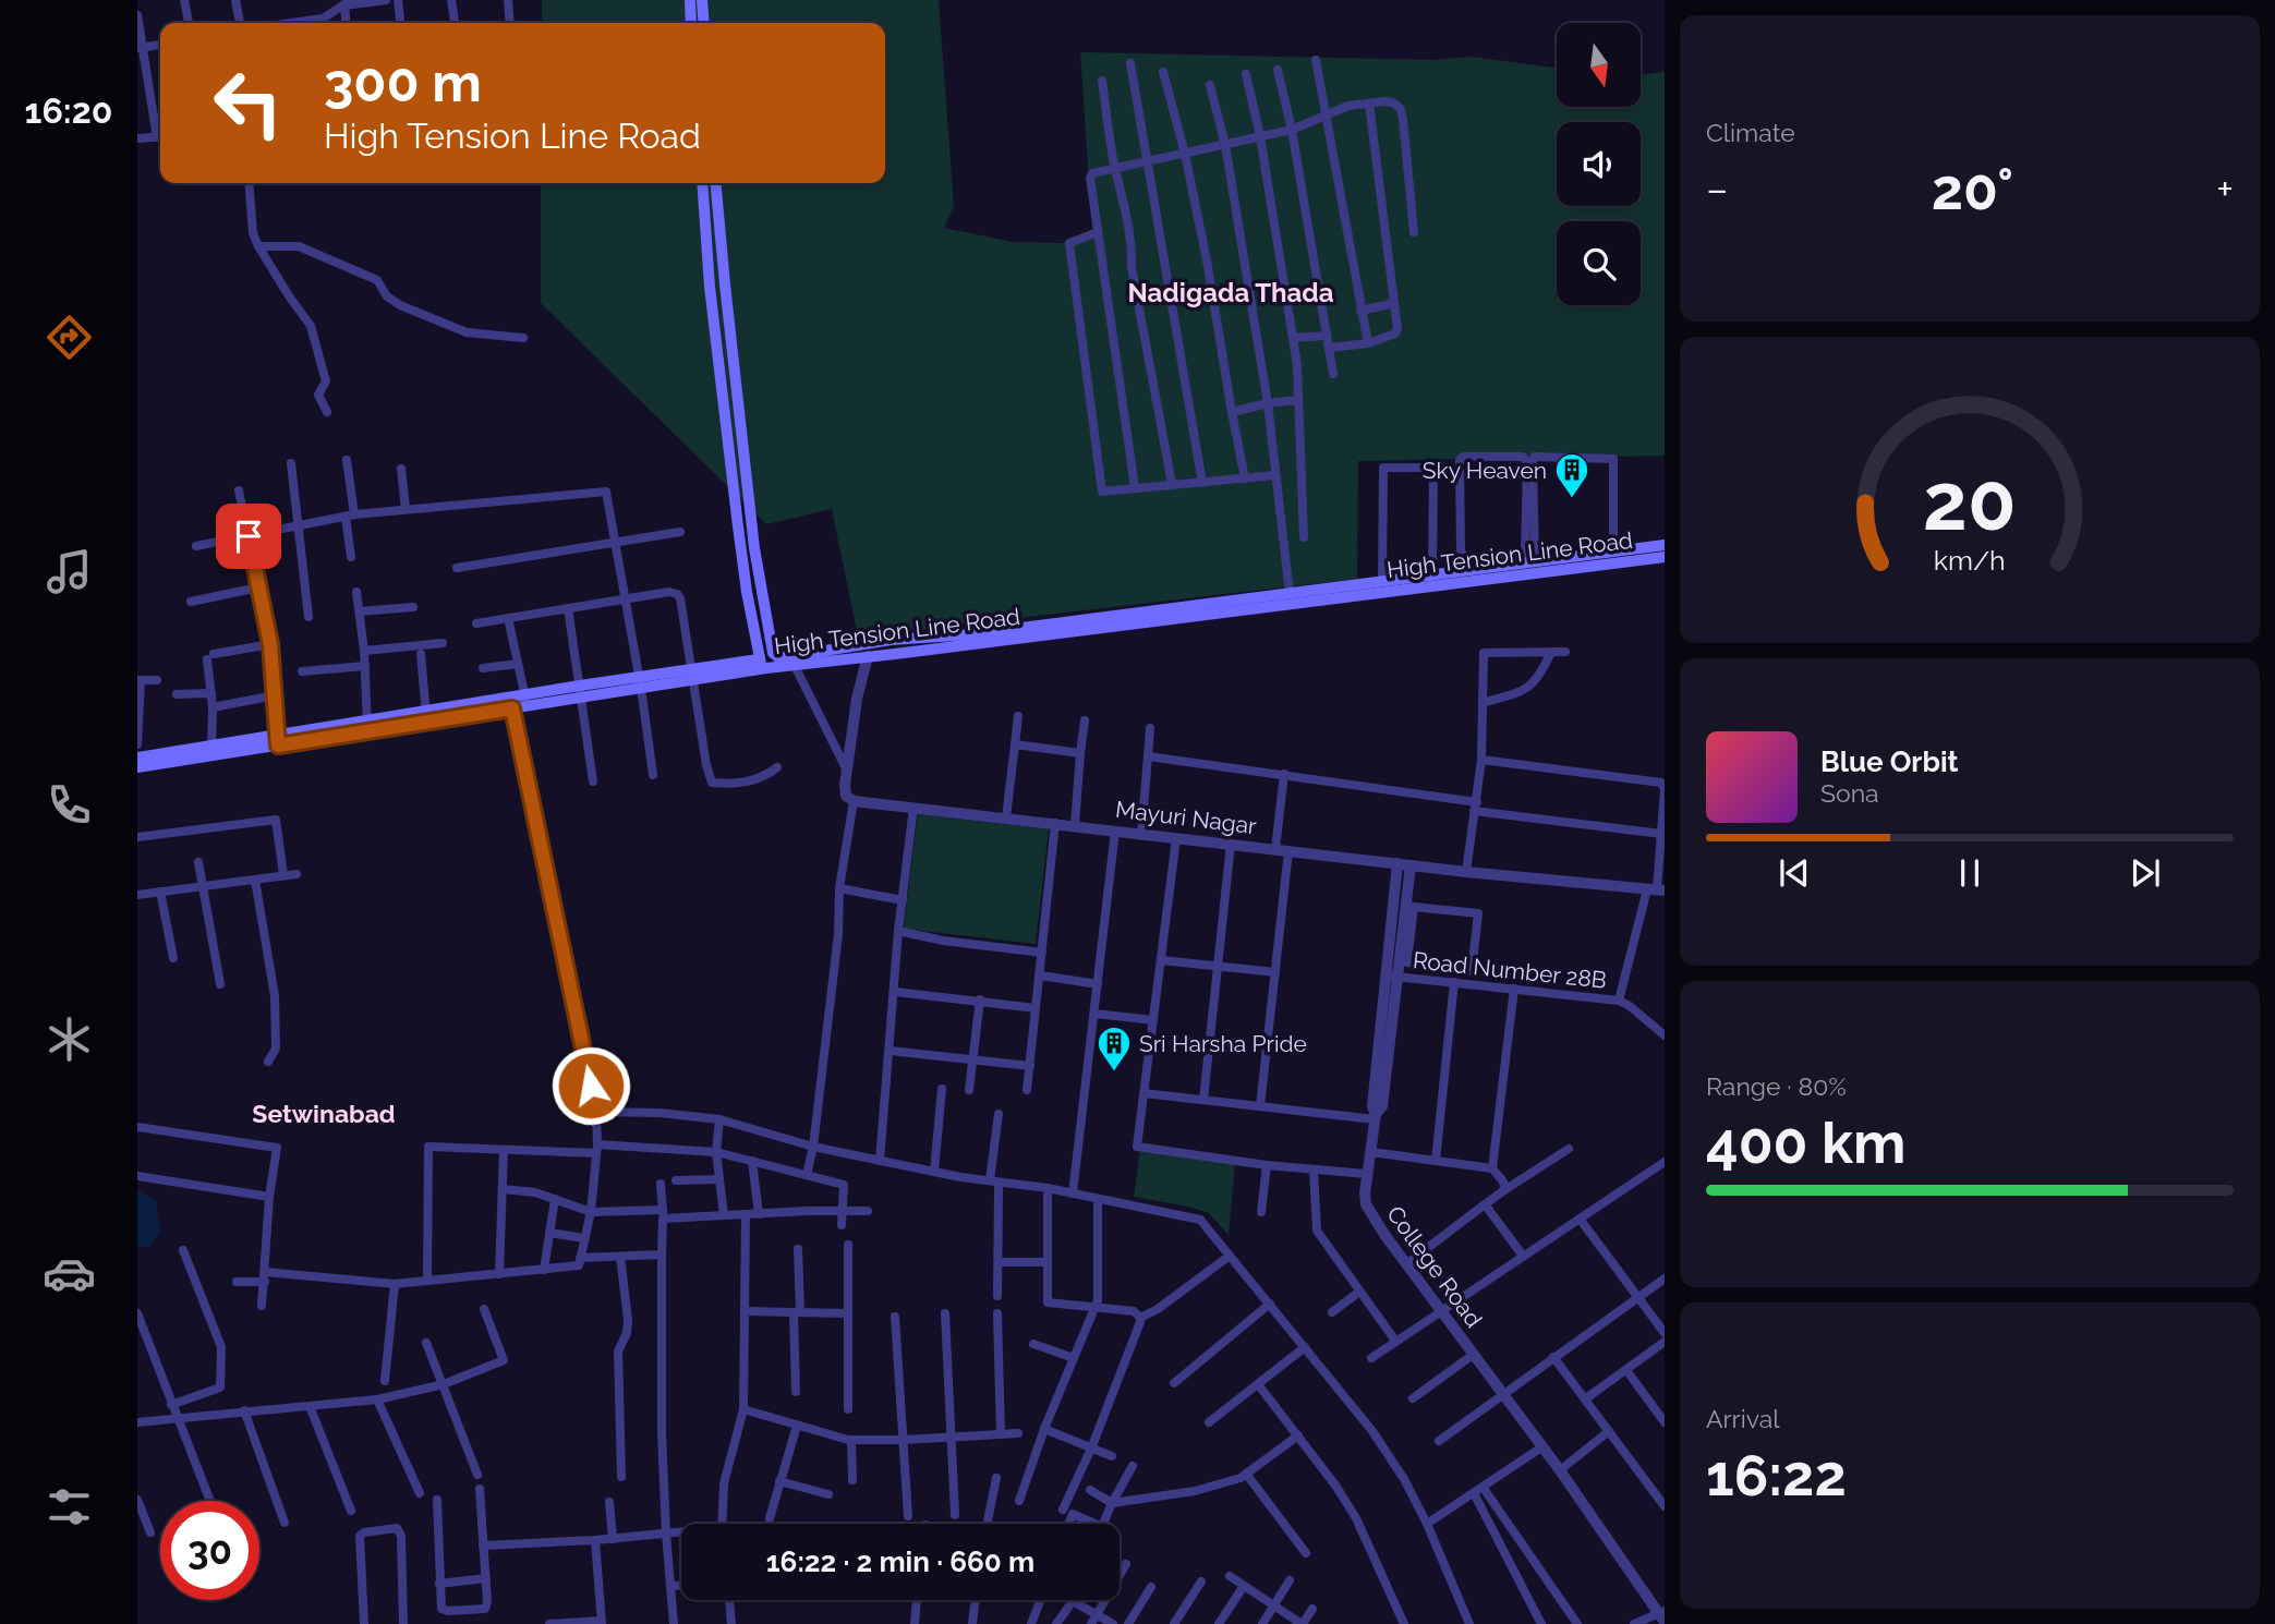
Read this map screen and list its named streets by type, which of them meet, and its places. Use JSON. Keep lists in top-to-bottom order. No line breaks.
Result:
{"streets":{"main road":["High Tension Line Road"],"street":["Mayuri Nagar","Road Number 28B","College Road"]},"crossings":[["Road Number 28B","College Road"]],"districts":["Nadigada Thada","Setwinabad"],"places":{"building":["Sky Heaven","Sri Harsha Pride"]},"north":"bottom","page":{"tabs":"16:20","tile":["Climate",["Range · 80%","400 km"],["Arrival","16:22"]],"turn":["300 m","High Tension Line Road"],"heat":["−","20°","+"],"song":["Blue Orbit","Sona"],"limit":"30","trip":"16:22 · 2 min · 660 m","gauge":["20","km/h"]}}
